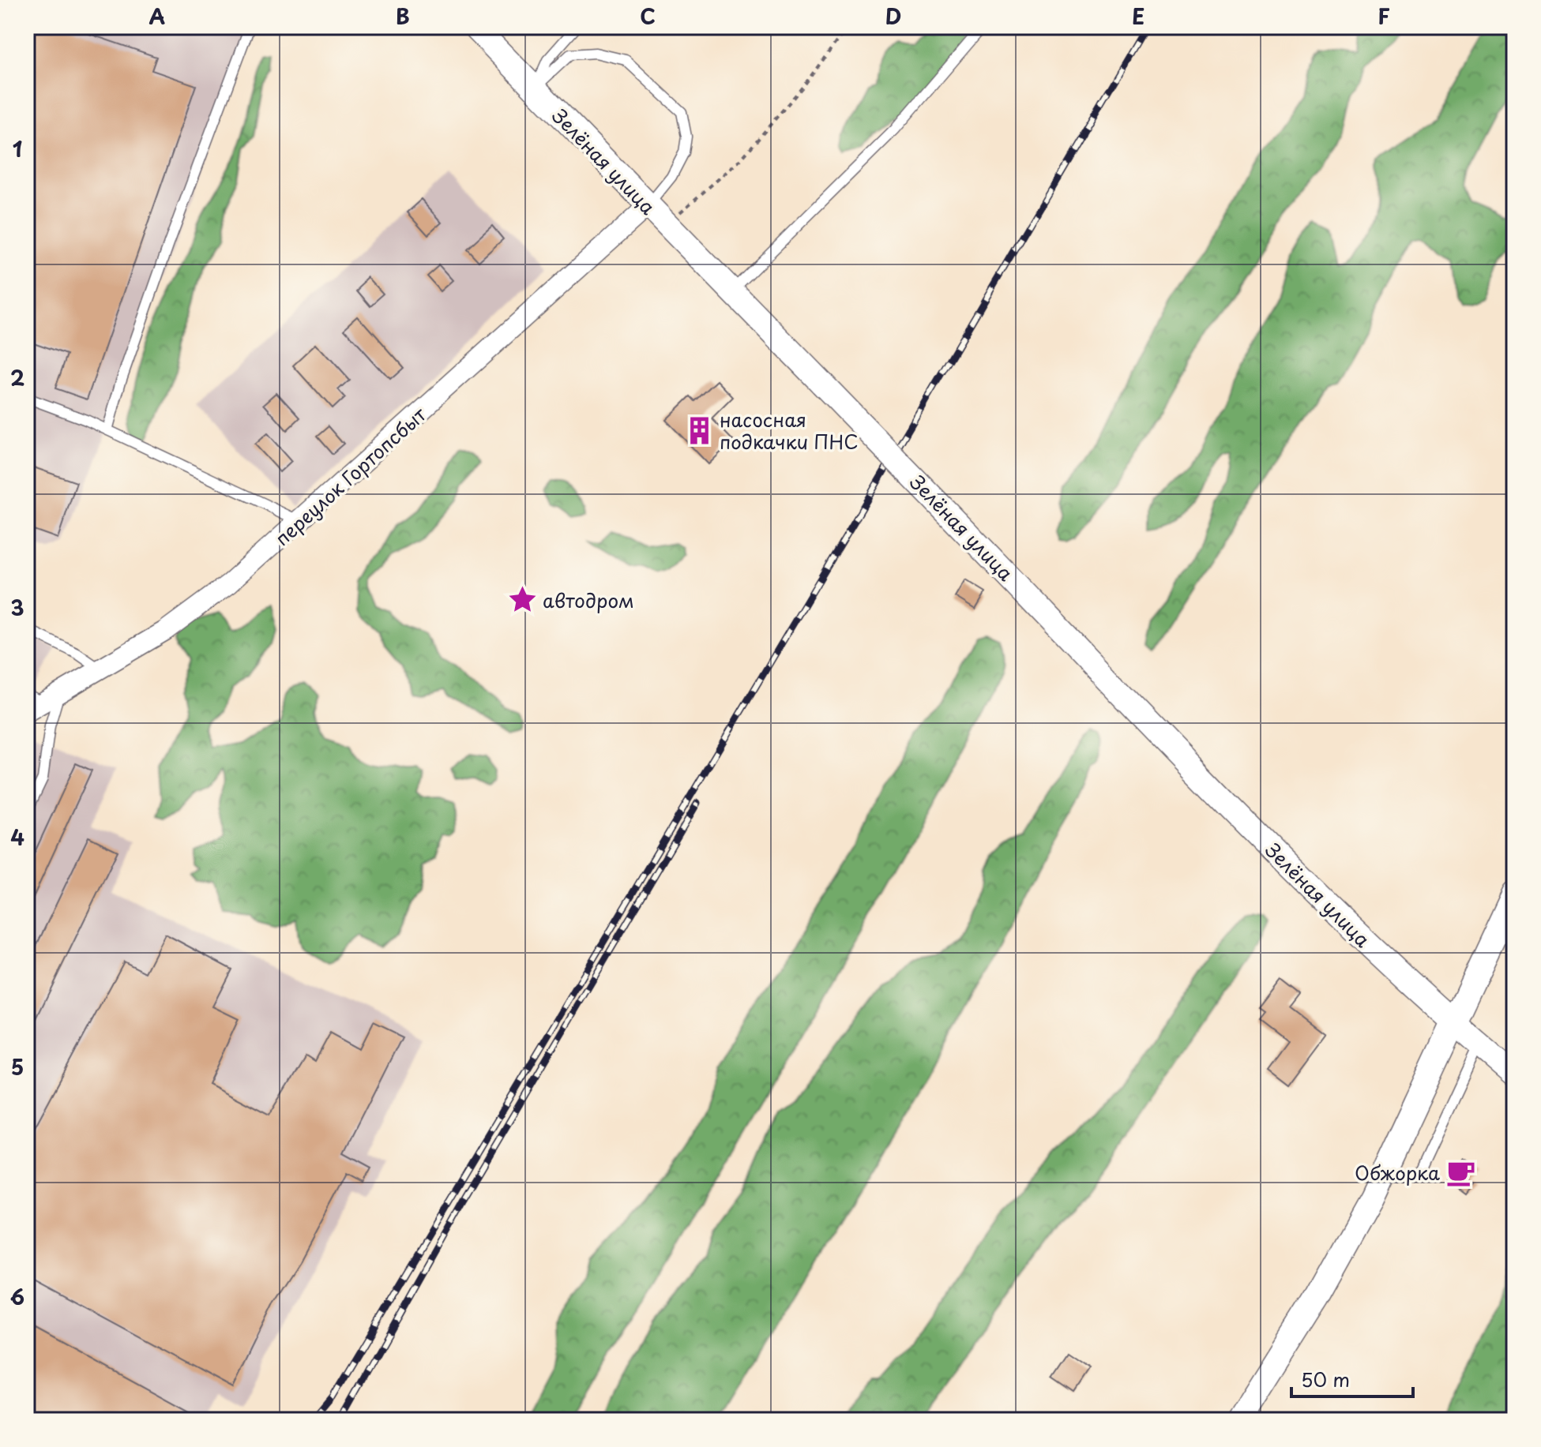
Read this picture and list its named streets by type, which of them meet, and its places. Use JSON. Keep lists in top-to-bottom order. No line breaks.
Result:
{"streets":{"street":["Зелёная улица","переулок Гортопсбыт"]},"crossings":[["Зелёная улица","переулок Гортопсбыт"]],"places":{"building":["насосная подкачки ПНС"],"place":["автодром"],"cafe":["Обжорка"]},"scale_bar":"50 m","grid":{"columns":["A","B","C","D","E","F"],"rows":["1","2","3","4","5","6"]}}
